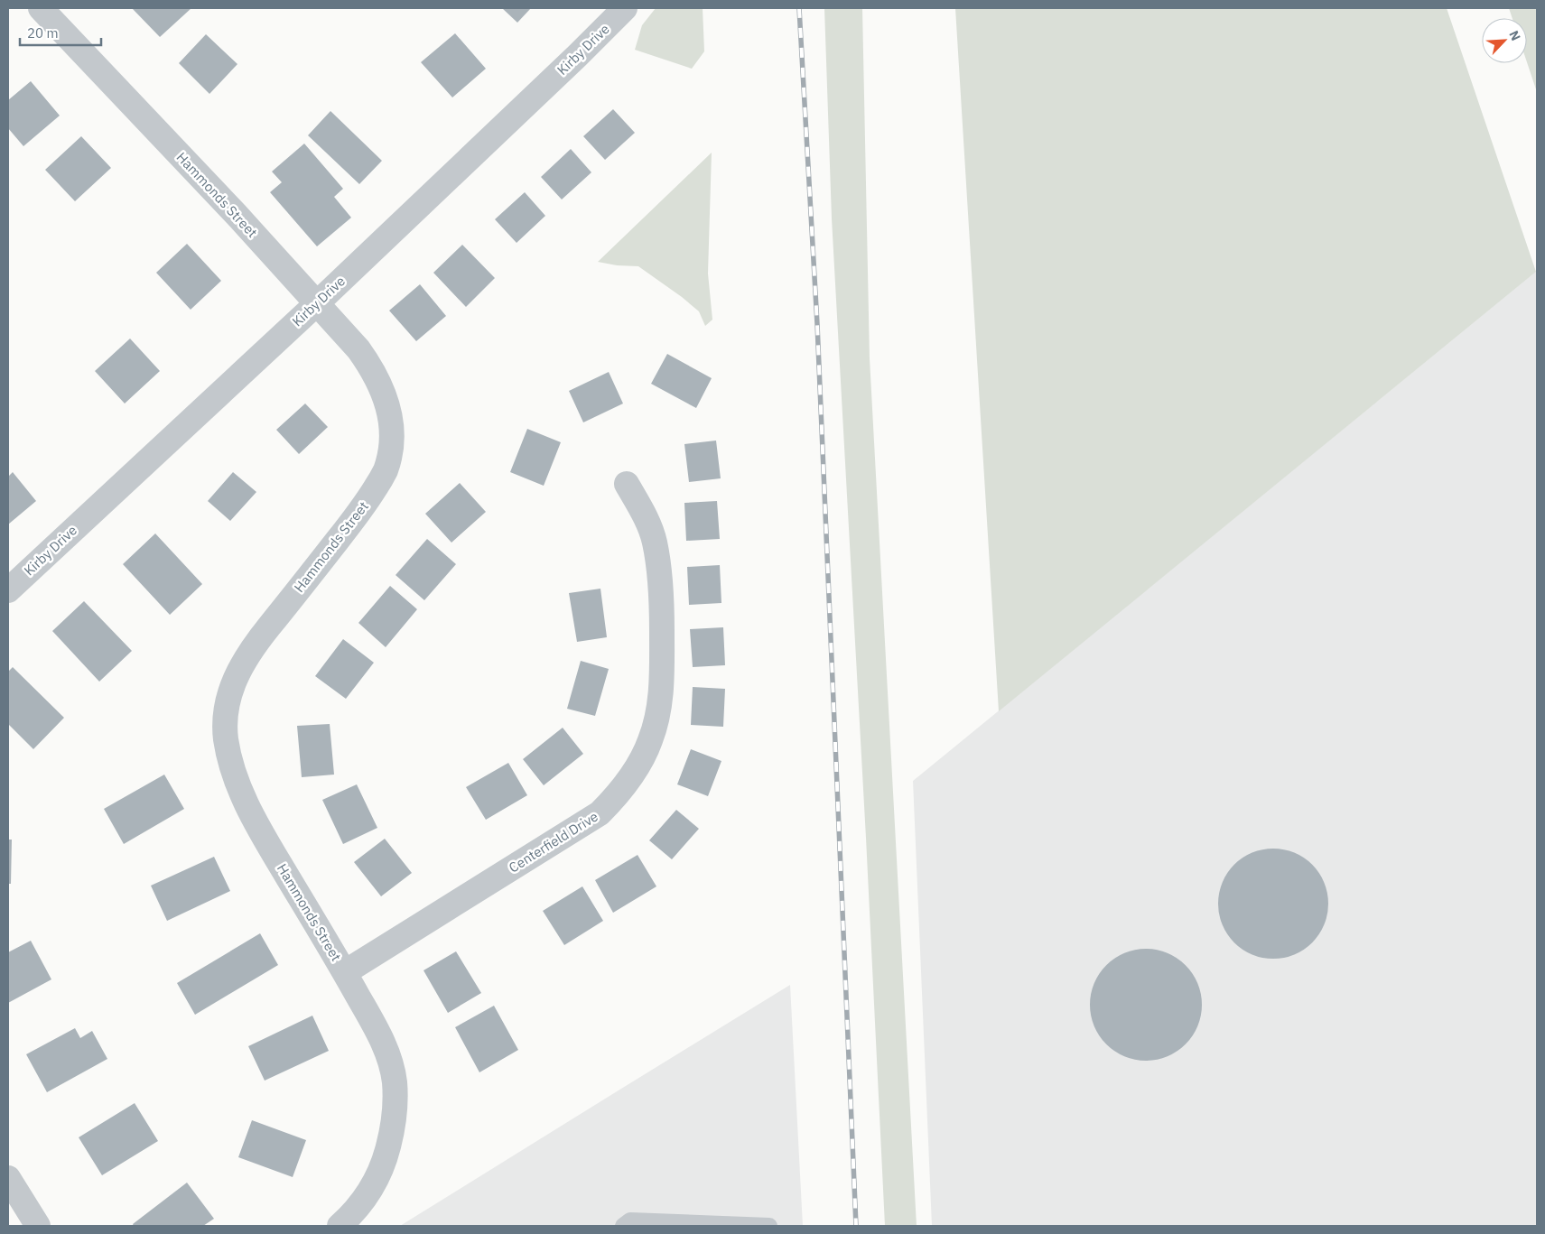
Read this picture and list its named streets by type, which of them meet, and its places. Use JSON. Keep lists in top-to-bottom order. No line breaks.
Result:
{"streets":{"street":["Kirby Drive","Hammonds Street","Centerfield Drive"]},"crossings":[["Kirby Drive","Hammonds Street"],["Hammonds Street","Centerfield Drive"]],"scale_bar":"20 m","north":"top right"}
